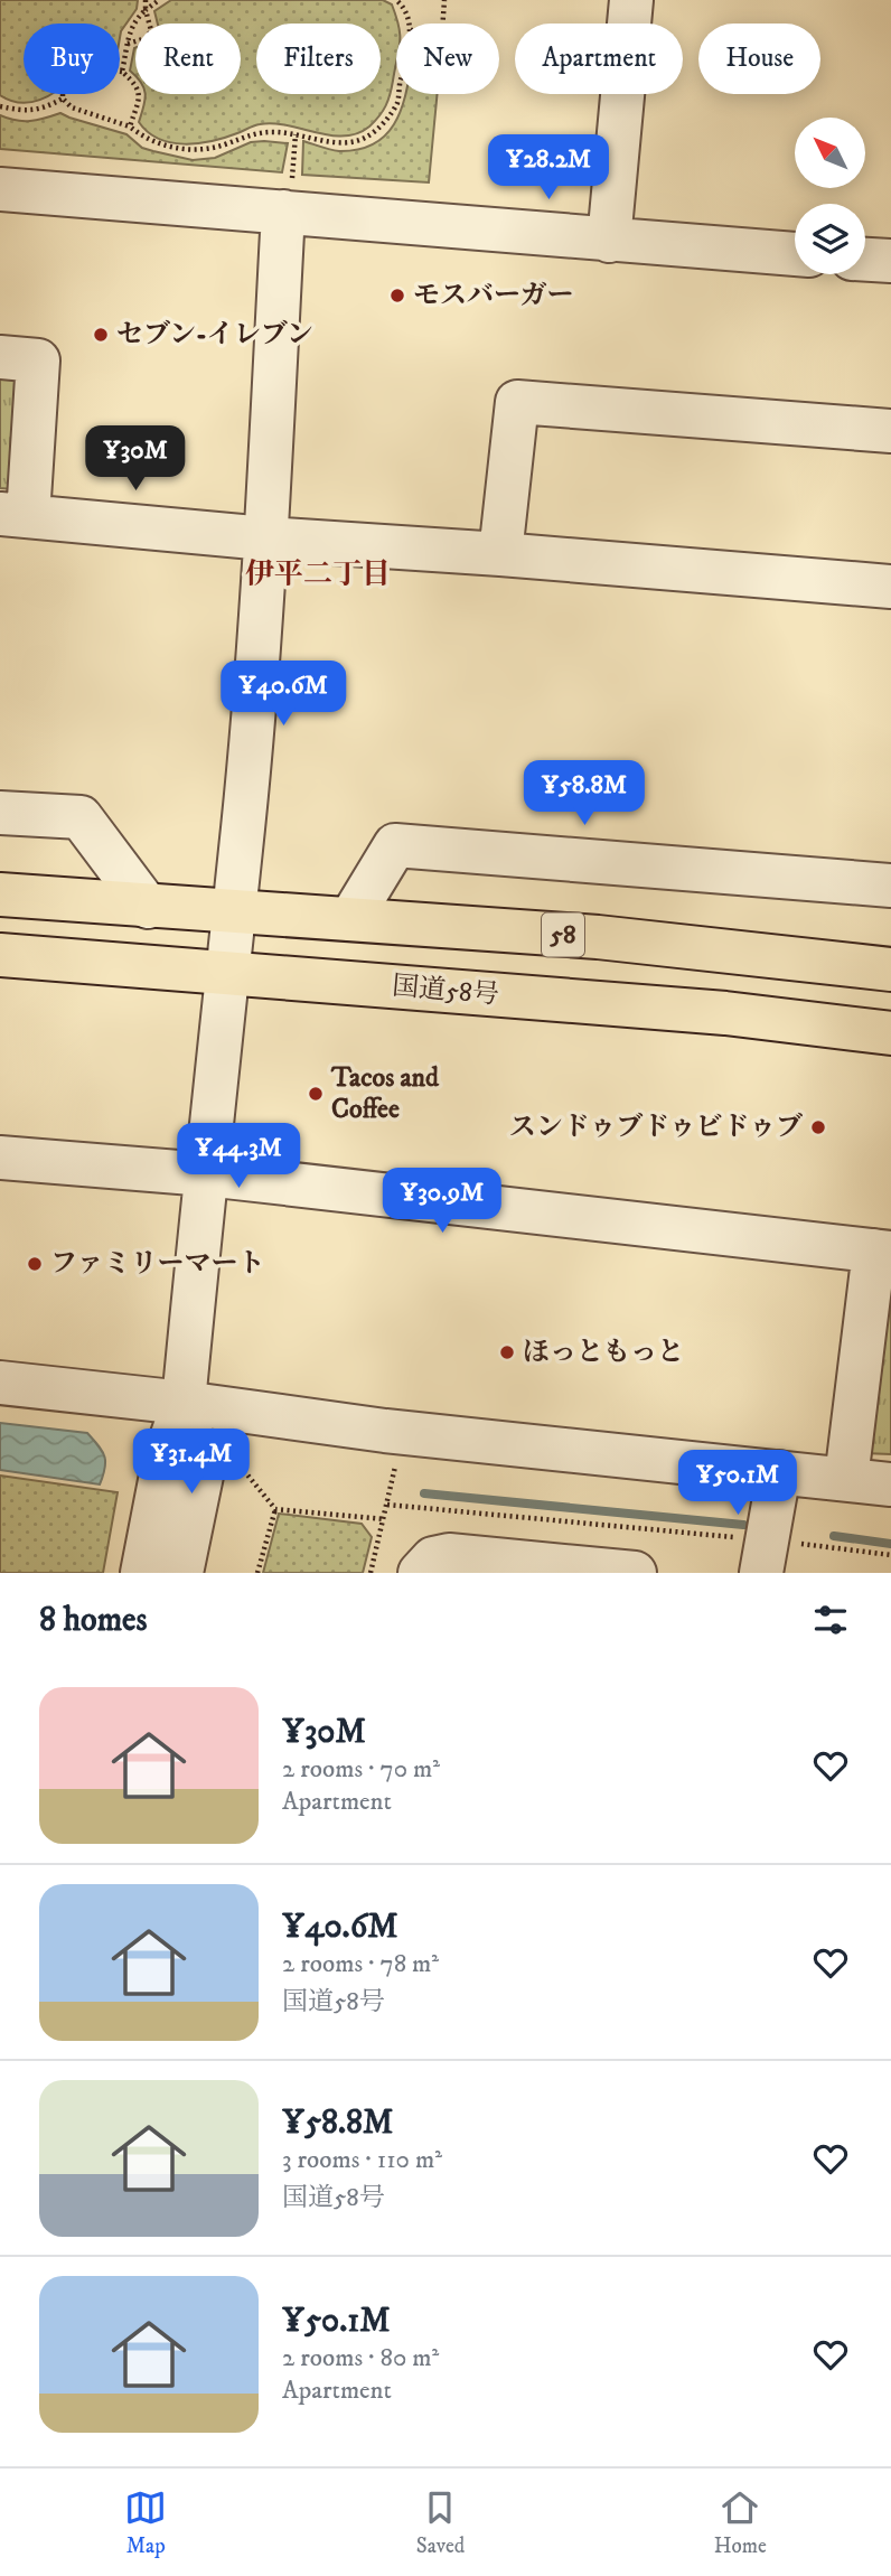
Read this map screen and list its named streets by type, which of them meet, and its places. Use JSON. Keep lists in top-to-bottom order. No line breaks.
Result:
{"streets":{"highway":["58","国道58号"]},"districts":["伊平二丁目"],"places":["モスバーガー","セブン-イレブン","Tacos and Coffee","スンドゥブドゥビドゥブ","ファミリーマート","ほっともっと"],"north":"top left","page":{"chip":["Buy","Rent","Filters","New","Apartment","House"],"price":["¥28.2M","¥30M","¥40.6M","¥58.8M","¥44.3M","¥30.9M","¥31.4M","¥50.1M"],"heading":"8 homes","list":[{"name":"¥30M","note":"2 rooms · 70 m² · Apartment"},{"name":"¥40.6M","note":"2 rooms · 78 m² · 国道58号"},{"name":"¥58.8M","note":"3 rooms · 110 m² · 国道58号"},{"name":"¥50.1M","note":"2 rooms · 80 m² · Apartment"}],"tabs":["Map","Saved","Home"]}}
